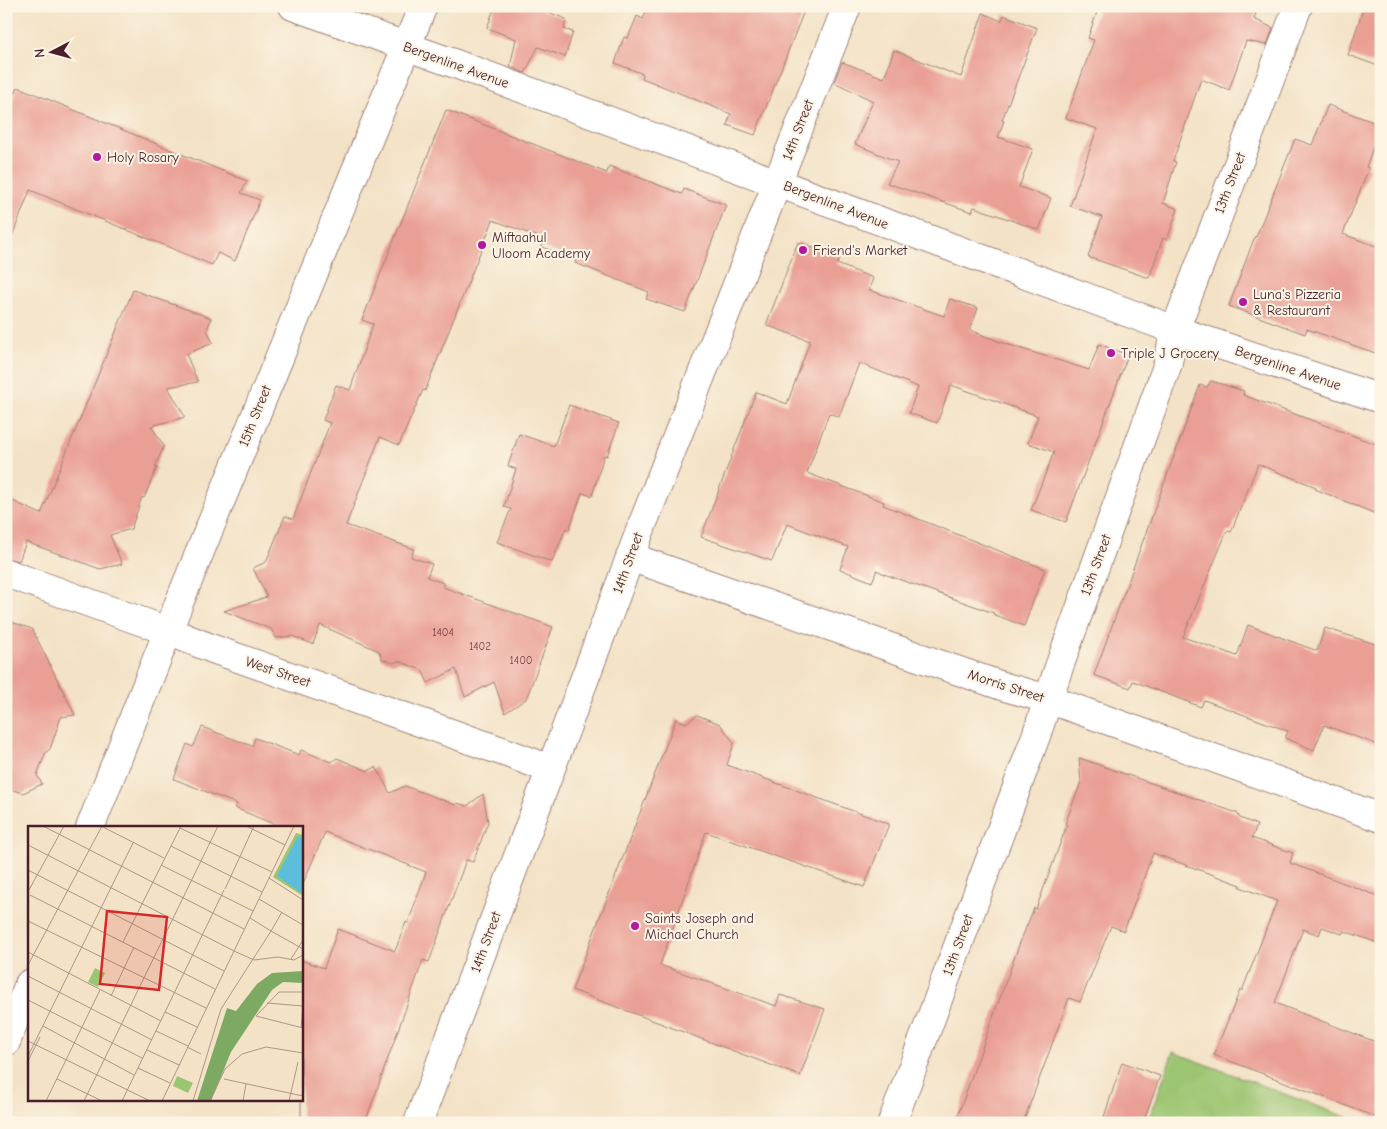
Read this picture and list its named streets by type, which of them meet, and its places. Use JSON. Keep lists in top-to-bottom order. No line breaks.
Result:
{"streets":{"street":["Bergenline Avenue","14th Street","13th Street","15th Street","West Street","Morris Street"]},"crossings":[["Bergenline Avenue","14th Street"],["Bergenline Avenue","13th Street"],["Bergenline Avenue","15th Street"],["14th Street","West Street"],["14th Street","Morris Street"],["13th Street","Morris Street"],["15th Street","West Street"]],"places":["Holy Rosary","Miftaahul Uloom Academy","Friend's Market","Luna's Pizzeria & Restaurant","Triple J Grocery","Saints Joseph and Michael Church"],"house_numbers":["1404","1402","1400"],"north":"left"}
